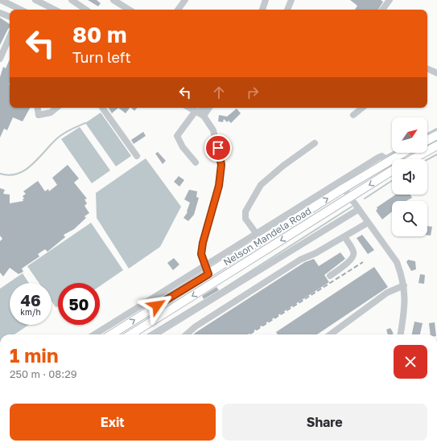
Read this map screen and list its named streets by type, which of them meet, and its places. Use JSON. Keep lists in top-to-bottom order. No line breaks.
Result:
{"streets":{"main road":["Nelson Mandela Road"]},"north":"top right","page":{"turn":["80 m","Turn left"],"speed":"46 km/h","limit":"50","heading":["1 min","250 m · 08:29"],"buttons":["Exit","Share"]}}
